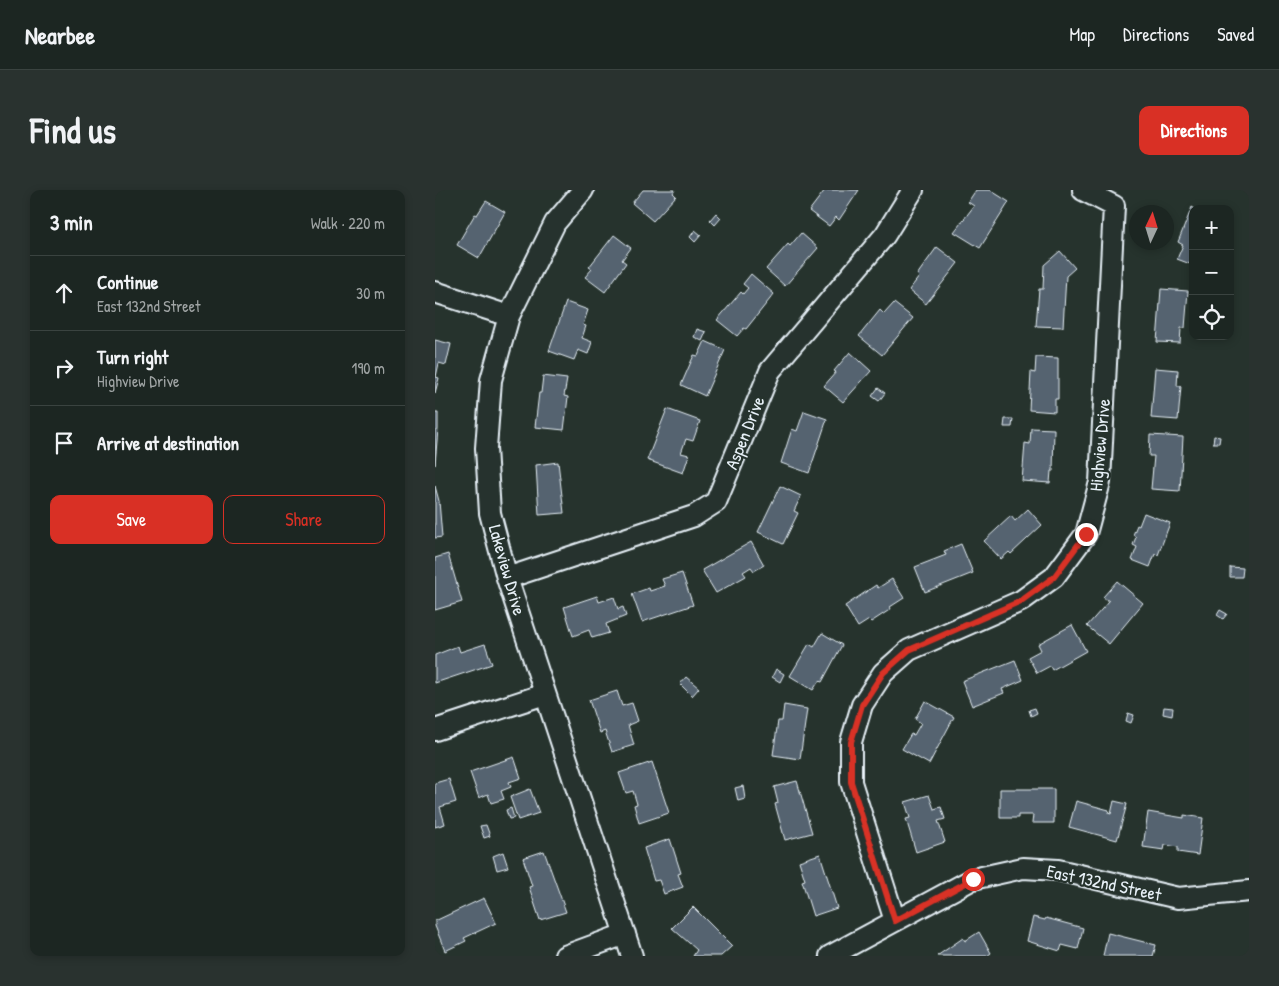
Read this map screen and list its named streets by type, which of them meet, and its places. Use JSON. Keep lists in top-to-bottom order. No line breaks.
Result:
{"streets":{"street":["Aspen Drive","Highview Drive","Lakeview Drive","East 132nd Street"]},"crossings":[["Aspen Drive","Lakeview Drive"],["Highview Drive","East 132nd Street"]],"north":"top","page":{"header":"Nearbee","nav":["Map","Directions","Saved"],"buttons":["Directions",["Save","Share"]],"title":"Find us","heading":["3 min","Walk · 220 m"],"map_buttons":["+","−"],"list":[["Continue","East 132nd Street","30 m"],["Turn right","Highview Drive","190 m"],"Arrive at destination"]}}
